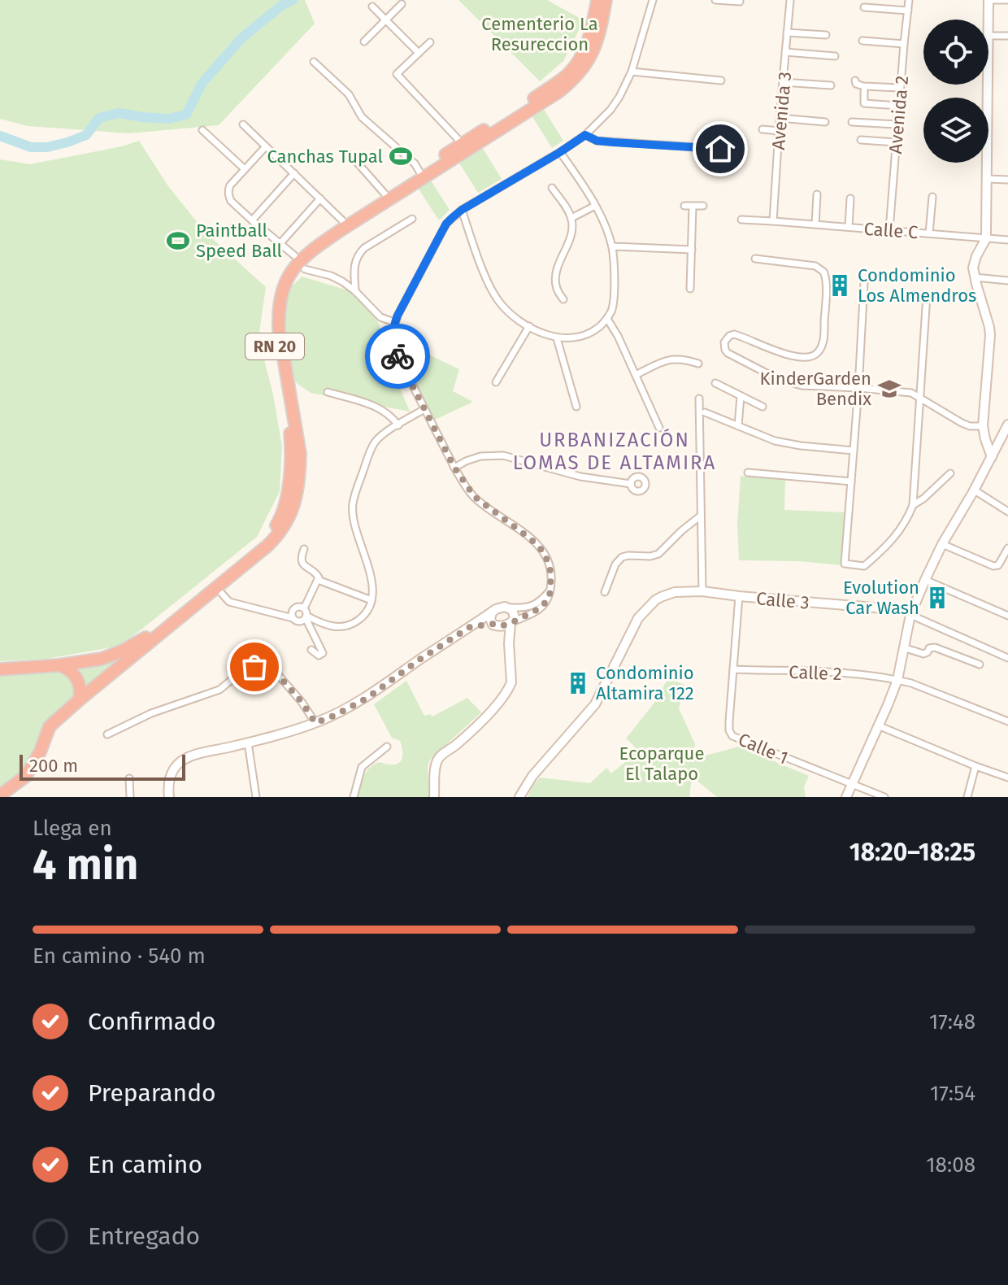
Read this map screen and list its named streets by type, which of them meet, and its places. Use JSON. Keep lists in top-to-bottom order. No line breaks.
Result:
{"streets":{"highway":["RN 20"],"street":["Avenida 3","Avenida 2","Calle C","Calle 3","Calle 2","Calle 1"]},"crossings":[["Avenida 3","Calle C"],["Avenida 2","Calle C"],["Calle 3","Calle 1"],["Calle 2","Calle 1"]],"districts":["URBANIZACIÓN LOMAS DE ALTAMIRA"],"parks":["Cementerio La Resureccion","Ecoparque El Talapo"],"places":{"sports":["Canchas Tupal","Paintball Speed Ball"],"building":["Condominio Los Almendros","Evolution Car Wash","Condominio Altamira 122"],"school or university":["KinderGarden Bendix"]},"scale_bar":"200 m","page":{"scale":"200 m","heading":["4 min","Llega en","18:20–18:25"],"bar":"En camino · 540 m","list":[["Confirmado","17:48"],["Preparando","17:54"],["En camino","18:08"],"Entregado"]}}
